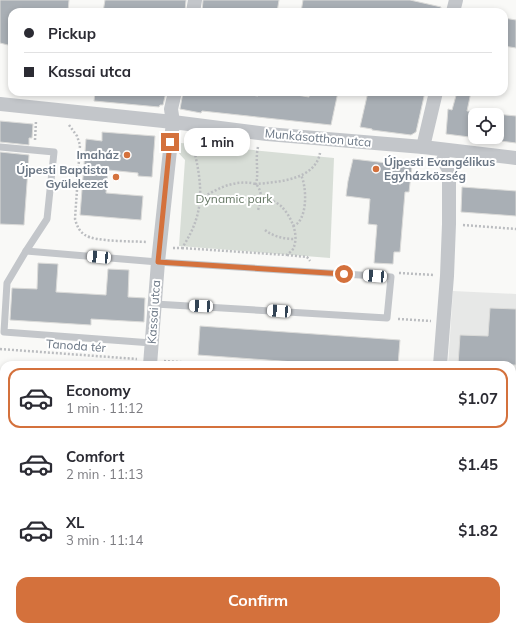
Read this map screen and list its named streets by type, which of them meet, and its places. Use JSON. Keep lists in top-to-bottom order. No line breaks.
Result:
{"streets":{"street":["Munkásotthon utca","Kassai utca"],"path":["Tanoda tér"]},"crossings":[["Munkásotthon utca","Kassai utca"]],"parks":["Dynamic park"],"places":["Imaház","Újpesti Evangélikus Egyházközség","Újpesti Baptista Gyülekezet"],"page":{"banner":["Pickup","Kassai utca"],"bubble":"1 min","list":[{"name":"Economy","note":"1 min · 11:12","value":"$1.07"},{"name":"Comfort","note":"2 min · 11:13","value":"$1.45"},{"name":"XL","note":"3 min · 11:14","value":"$1.82"}],"buttons":"Confirm"}}
